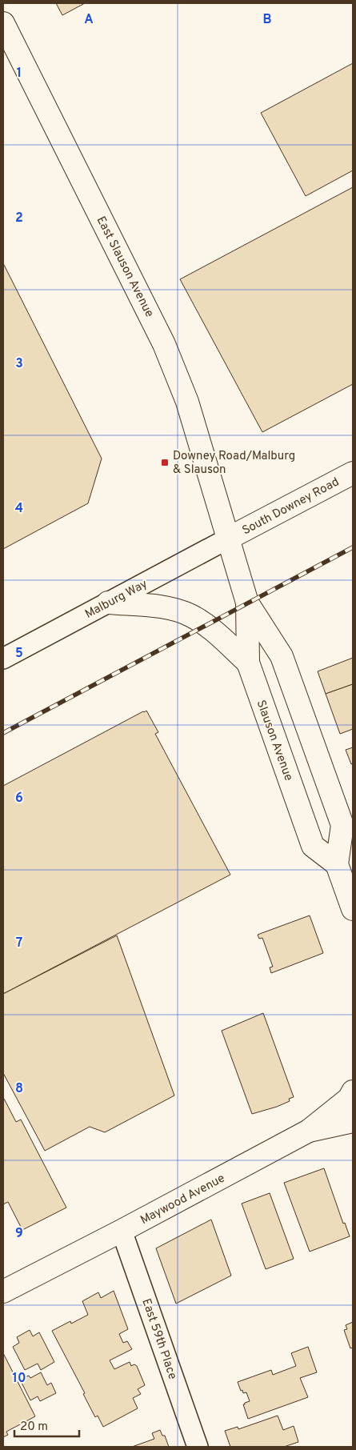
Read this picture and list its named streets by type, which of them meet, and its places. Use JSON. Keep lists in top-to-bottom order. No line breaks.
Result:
{"streets":{"main road":["East Slauson Avenue","South Downey Road","Slauson Avenue","Maywood Avenue"],"street":["Malburg Way","East 59th Place"]},"crossings":[["East Slauson Avenue","South Downey Road"],["East Slauson Avenue","Malburg Way"],["East Slauson Avenue","Slauson Avenue"],["South Downey Road","Malburg Way"],["South Downey Road","Slauson Avenue"],["Malburg Way","Slauson Avenue"],["Maywood Avenue","East 59th Place"]],"places":{"transit":["Downey Road/Malburg & Slauson"]},"scale_bar":"20 m","grid":{"columns":["A","B"],"rows":["1","2","3","4","5","6","7","8","9","10"]}}
